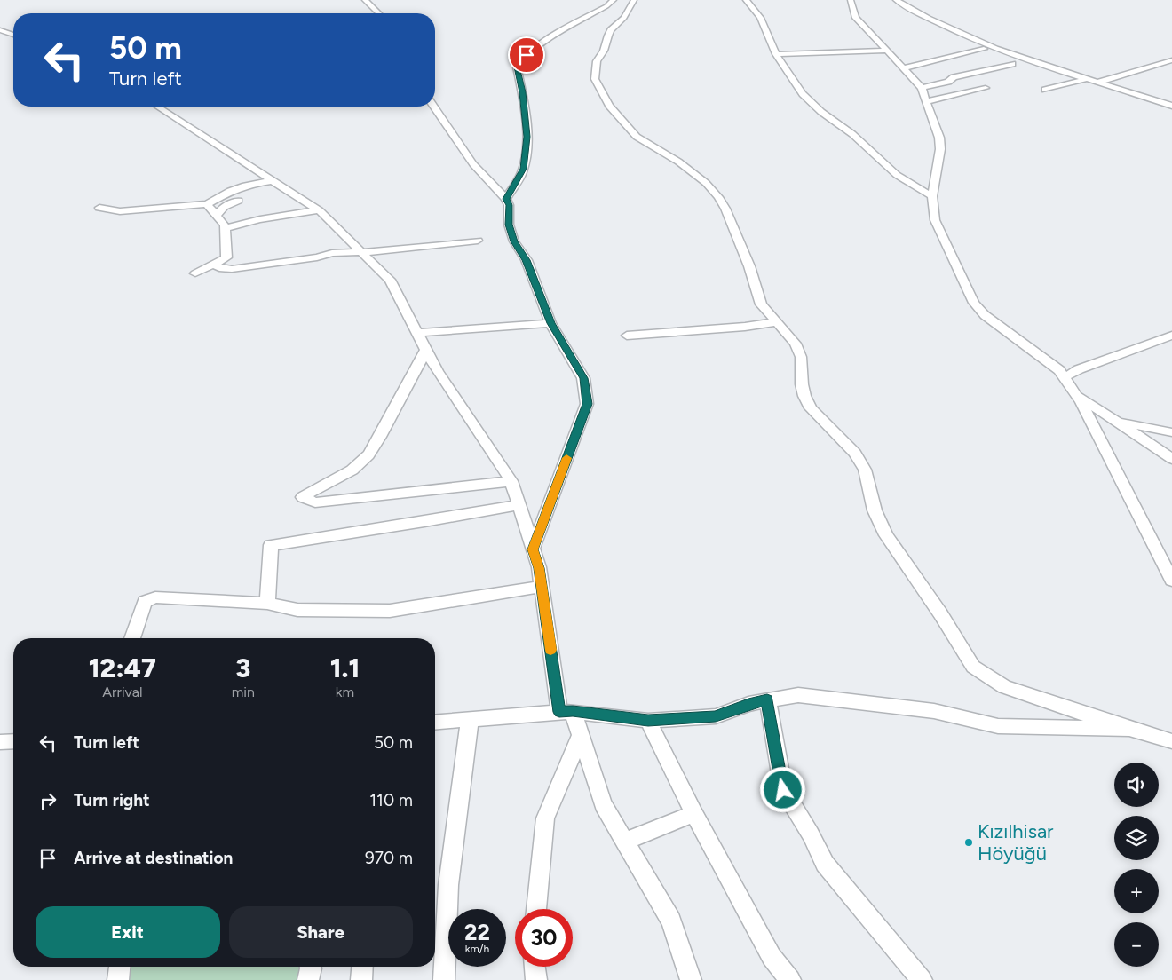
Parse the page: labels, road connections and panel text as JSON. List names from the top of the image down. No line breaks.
{"places":["Kızılhisar Höyüğü"],"page":{"turn":["50 m","Turn left"],"eta":["12:47","Arrival","3","min","1.1","km"],"list":[{"name":"Turn left","value":"50 m"},{"name":"Turn right","value":"110 m"},{"name":"Arrive at destination","value":"970 m"}],"map_buttons":["+","−"],"buttons":["Exit","Share"],"speed":"22 km/h","limit":"30"}}
